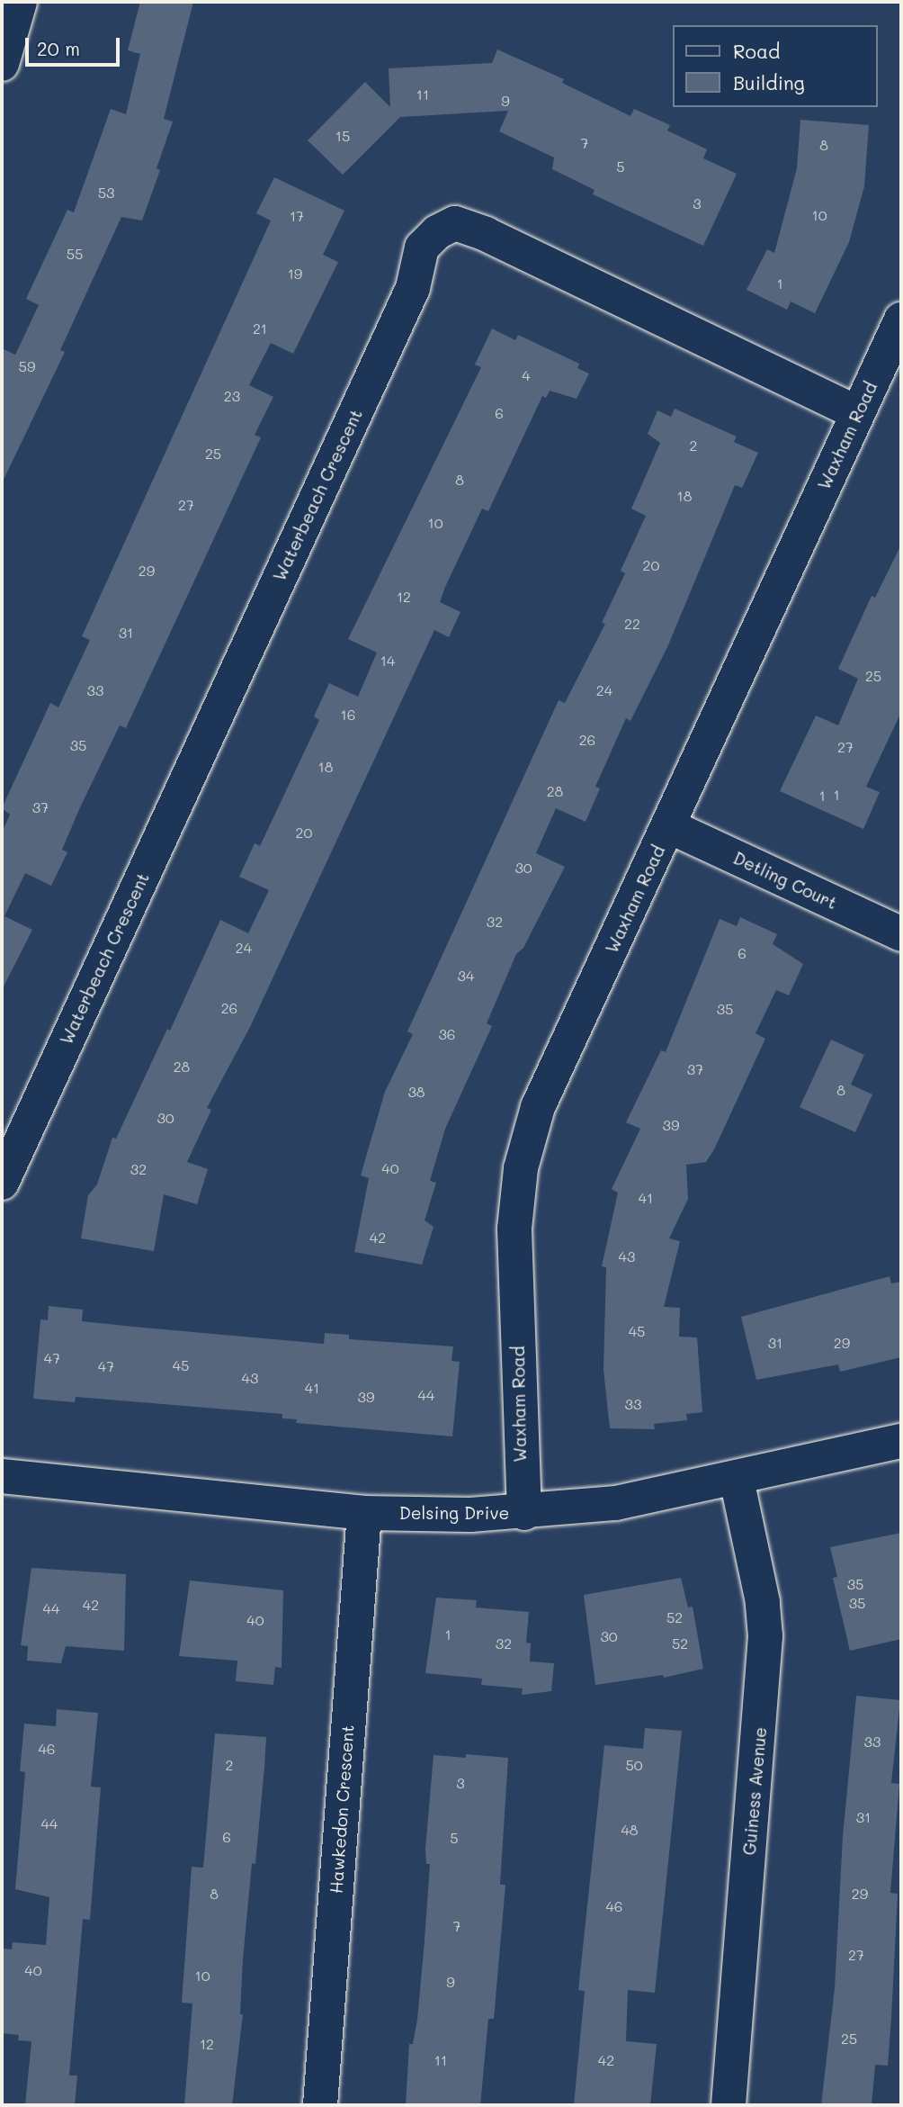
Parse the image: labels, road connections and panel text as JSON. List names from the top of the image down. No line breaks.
{"streets":{"street":["Waxham Road","Waterbeach Crescent","Detling Court","Delsing Drive","Guiness Avenue","Hawkedon Crescent"]},"crossings":[["Waxham Road","Waterbeach Crescent"],["Waxham Road","Detling Court"],["Waxham Road","Delsing Drive"],["Delsing Drive","Guiness Avenue"],["Delsing Drive","Hawkedon Crescent"]],"house_numbers":["11","9","15","7","8","5","53","3","10","17","55","19","1","21","59","4","23","6","2","25","8","18","27","10","20","29","12","22","31","14","25","33","24","16","26","35","27","18","28","1","1","37","20","30","32","24","6","34","26","35","36","28","37","8","38","30","39","40","32","41","42","43","45","31","29","47","45","47","43","41","44","39","33","35","35","42","44","52","40","1","30","32","52","33","46","2","50","3","31","44","48","6","5","8","29","46","7","27","40","10","9","25","12","11","42"],"legend":["Road","Building"],"scale_bar":"20 m"}
